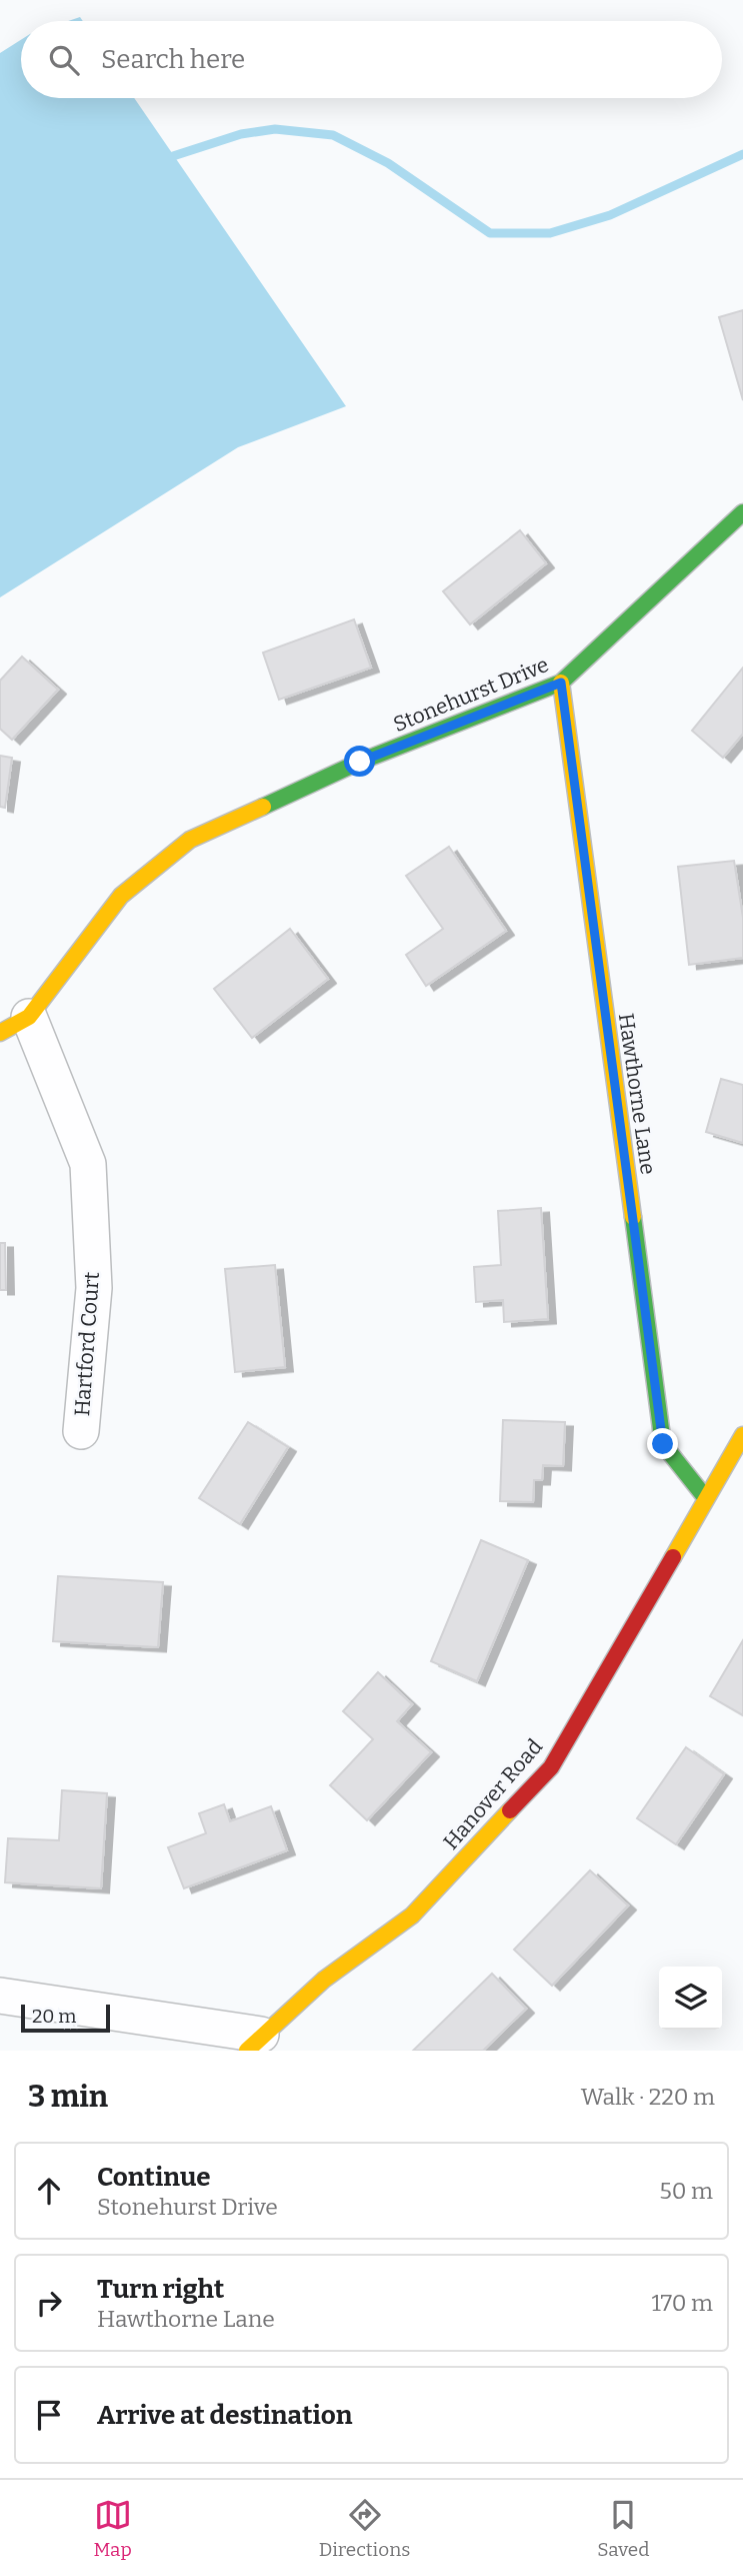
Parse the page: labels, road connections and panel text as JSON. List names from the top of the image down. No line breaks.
{"streets":{"street":["Stonehurst Drive","Hawthorne Lane","Hartford Court","Hanover Road"]},"crossings":[["Stonehurst Drive","Hawthorne Lane"],["Stonehurst Drive","Hartford Court"],["Hawthorne Lane","Hanover Road"]],"scale_bar":"20 m","page":{"search":"Search here","scale":"20 m","heading":["3 min","Walk · 220 m"],"list":[["Continue","Stonehurst Drive","50 m"],["Turn right","Hawthorne Lane","170 m"],"Arrive at destination"],"nav":["Map","Directions","Saved"]}}
